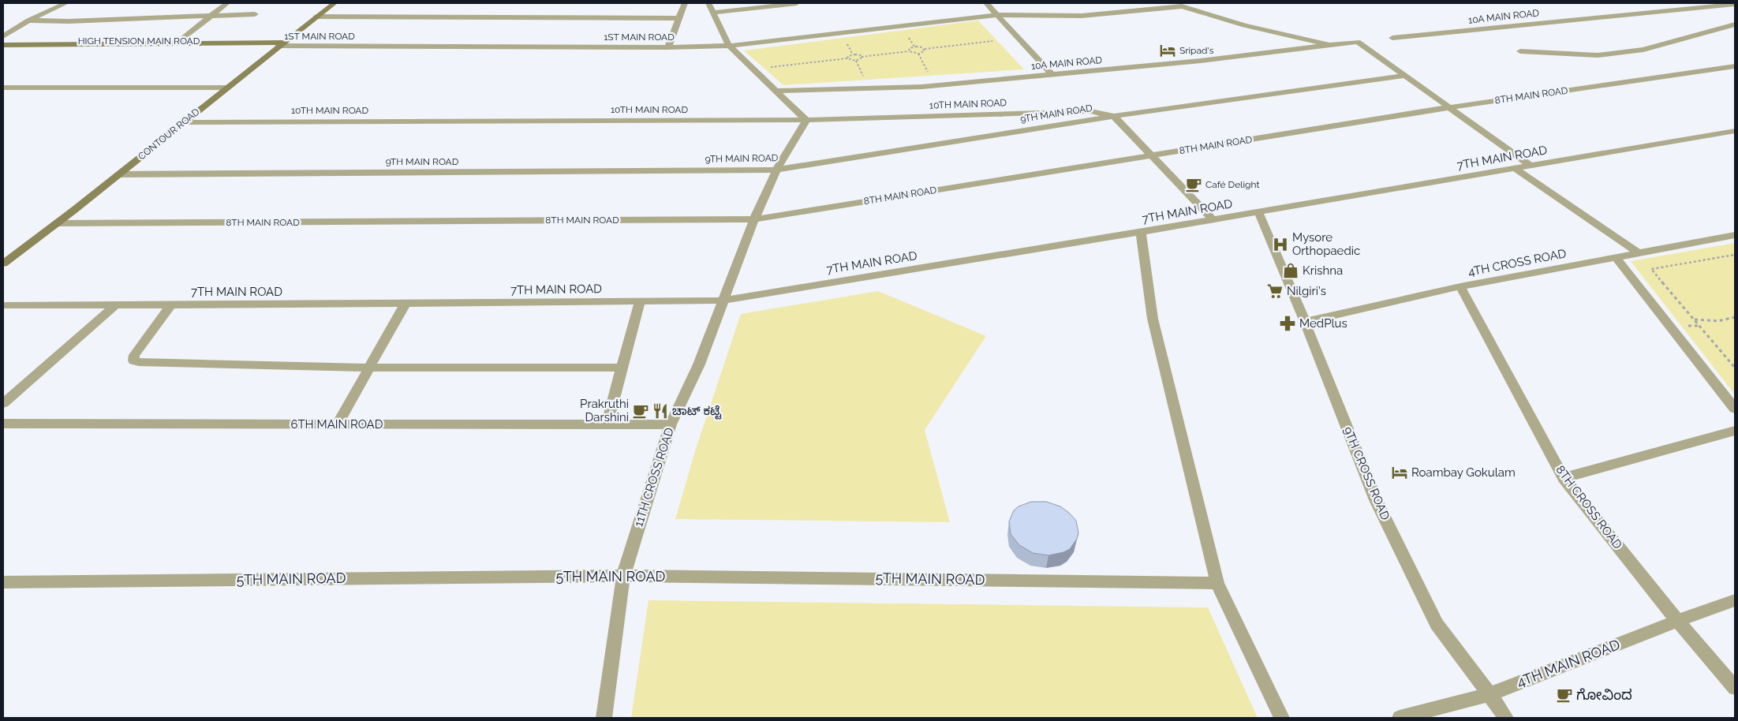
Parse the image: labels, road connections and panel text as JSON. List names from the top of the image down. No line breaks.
{"streets":{"main road":["HIGH TENSION MAIN ROAD","CONTOUR ROAD"],"street":["10A MAIN ROAD","1ST MAIN ROAD","8TH MAIN ROAD","10TH MAIN ROAD","9TH MAIN ROAD","7TH MAIN ROAD","4TH CROSS ROAD","6TH MAIN ROAD","9TH CROSS ROAD","11TH CROSS ROAD","8TH CROSS ROAD","5TH MAIN ROAD","4TH MAIN ROAD"]},"crossings":[["10A MAIN ROAD","1ST MAIN ROAD"],["10A MAIN ROAD","9TH MAIN ROAD"],["1ST MAIN ROAD","HIGH TENSION MAIN ROAD"],["1ST MAIN ROAD","CONTOUR ROAD"],["HIGH TENSION MAIN ROAD","CONTOUR ROAD"],["8TH MAIN ROAD","CONTOUR ROAD"],["8TH MAIN ROAD","11TH CROSS ROAD"],["10TH MAIN ROAD","9TH MAIN ROAD"],["10TH MAIN ROAD","CONTOUR ROAD"],["10TH MAIN ROAD","11TH CROSS ROAD"],["9TH MAIN ROAD","CONTOUR ROAD"],["9TH MAIN ROAD","11TH CROSS ROAD"],["7TH MAIN ROAD","9TH CROSS ROAD"],["7TH MAIN ROAD","11TH CROSS ROAD"],["4TH CROSS ROAD","9TH CROSS ROAD"],["4TH CROSS ROAD","8TH CROSS ROAD"],["6TH MAIN ROAD","11TH CROSS ROAD"],["9TH CROSS ROAD","4TH MAIN ROAD"],["11TH CROSS ROAD","5TH MAIN ROAD"],["8TH CROSS ROAD","4TH MAIN ROAD"]],"places":{"hotel":["Sripad's","Roambay Gokulam"],"cafe":["Café Delight","Prakruthi Darshini","ಗೋವಿಂದ"],"hospital":["Mysore Orthopaedic"],"shop":["Krishna"],"supermarket":["Nilgiri's"],"pharmacy":["MedPlus"],"restaurant":["ಚಾಟ್ ಕಟ್ಟೆ"]}}
